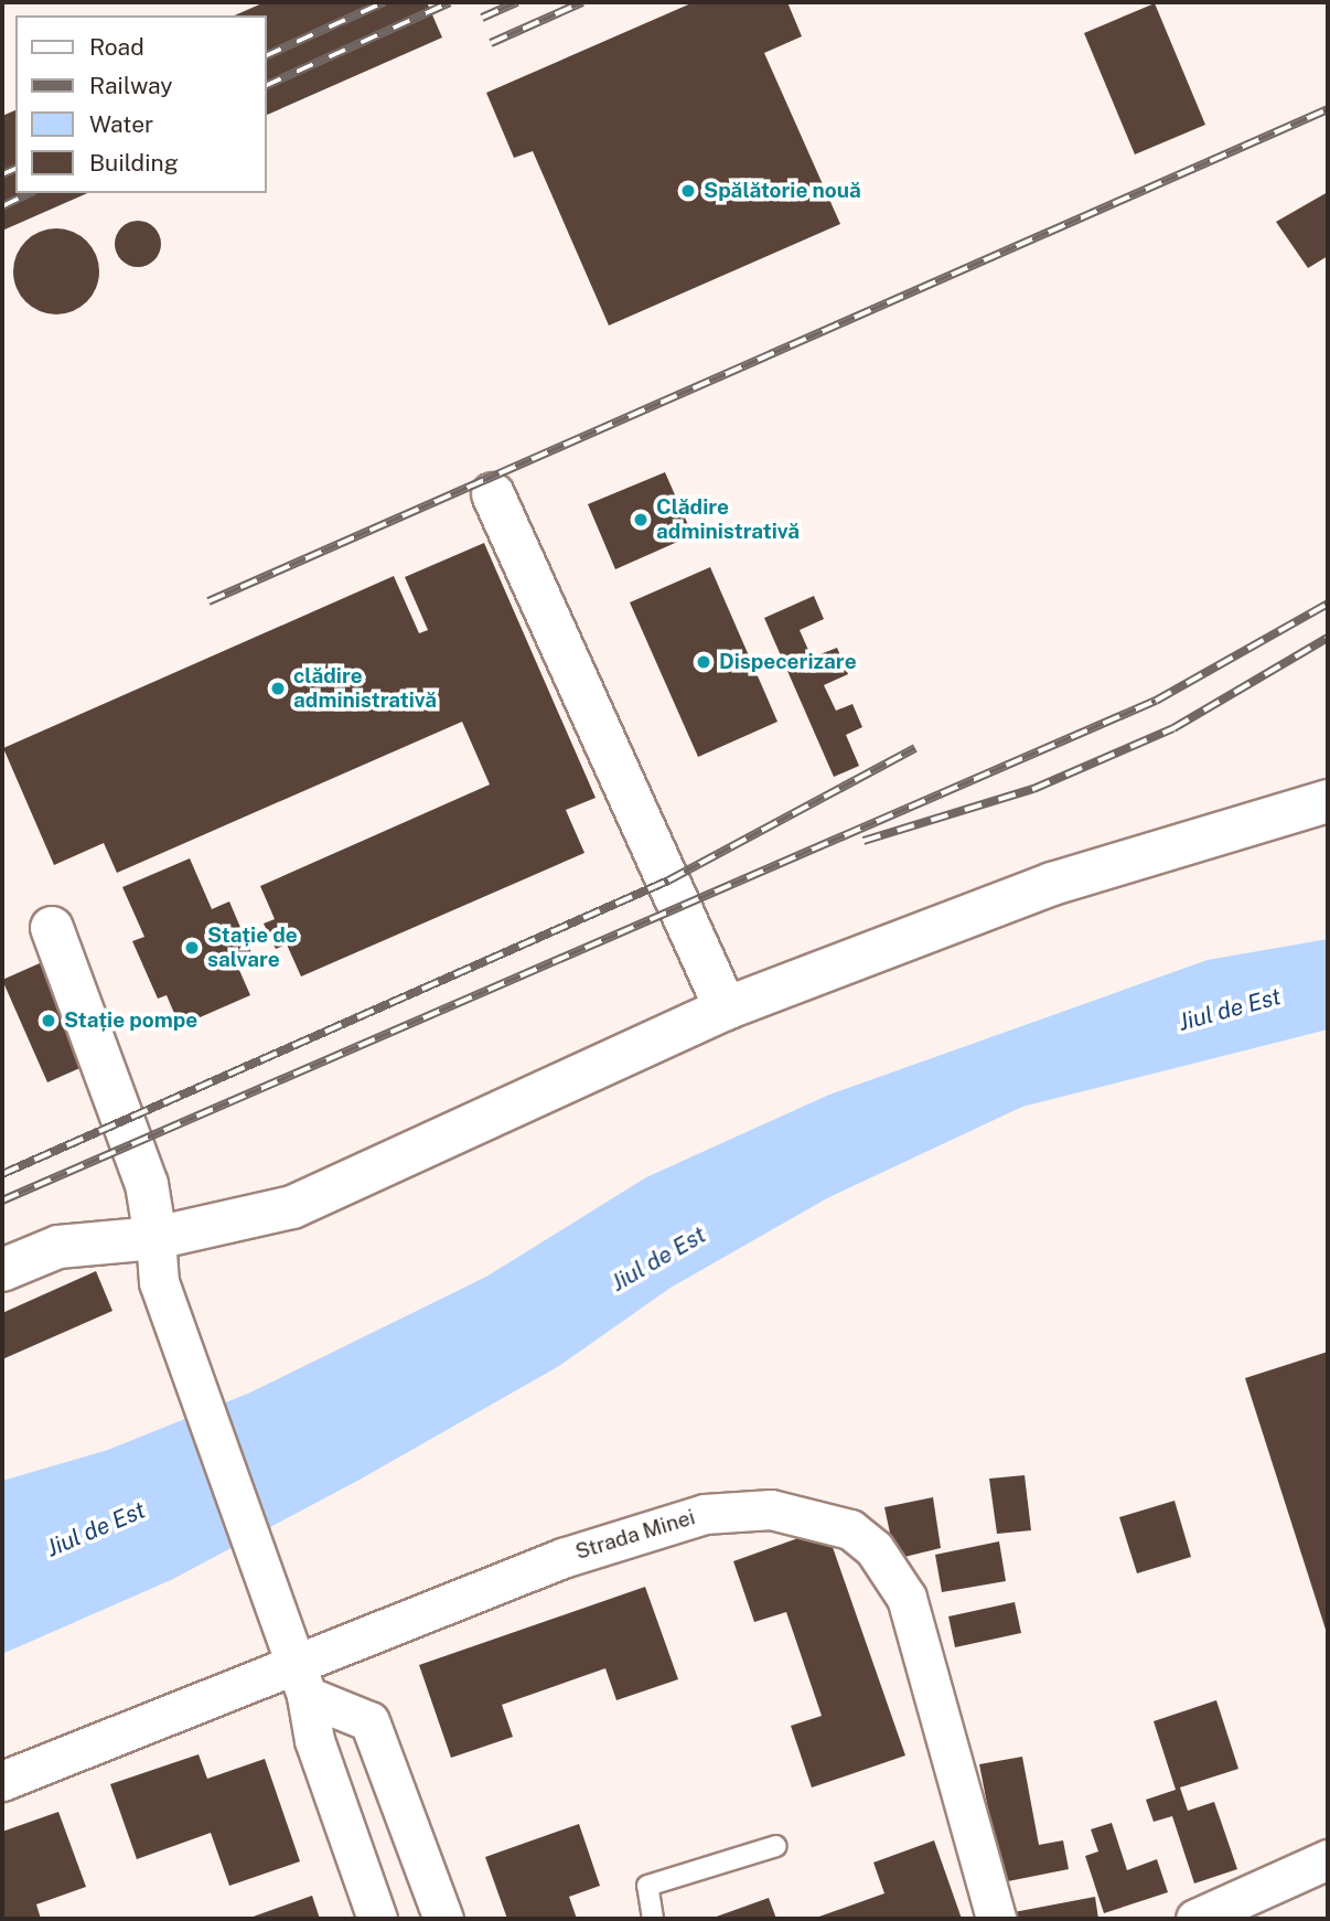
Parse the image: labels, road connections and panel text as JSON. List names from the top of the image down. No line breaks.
{"streets":{"street":["Strada Minei"]},"water":["Jiul de Est"],"places":["Spălătorie nouă","Clădire administrativă","Dispecerizare","clădire administrativă","Stație de salvare","Stație pompe"],"legend":["Road","Railway","Water","Building"]}
